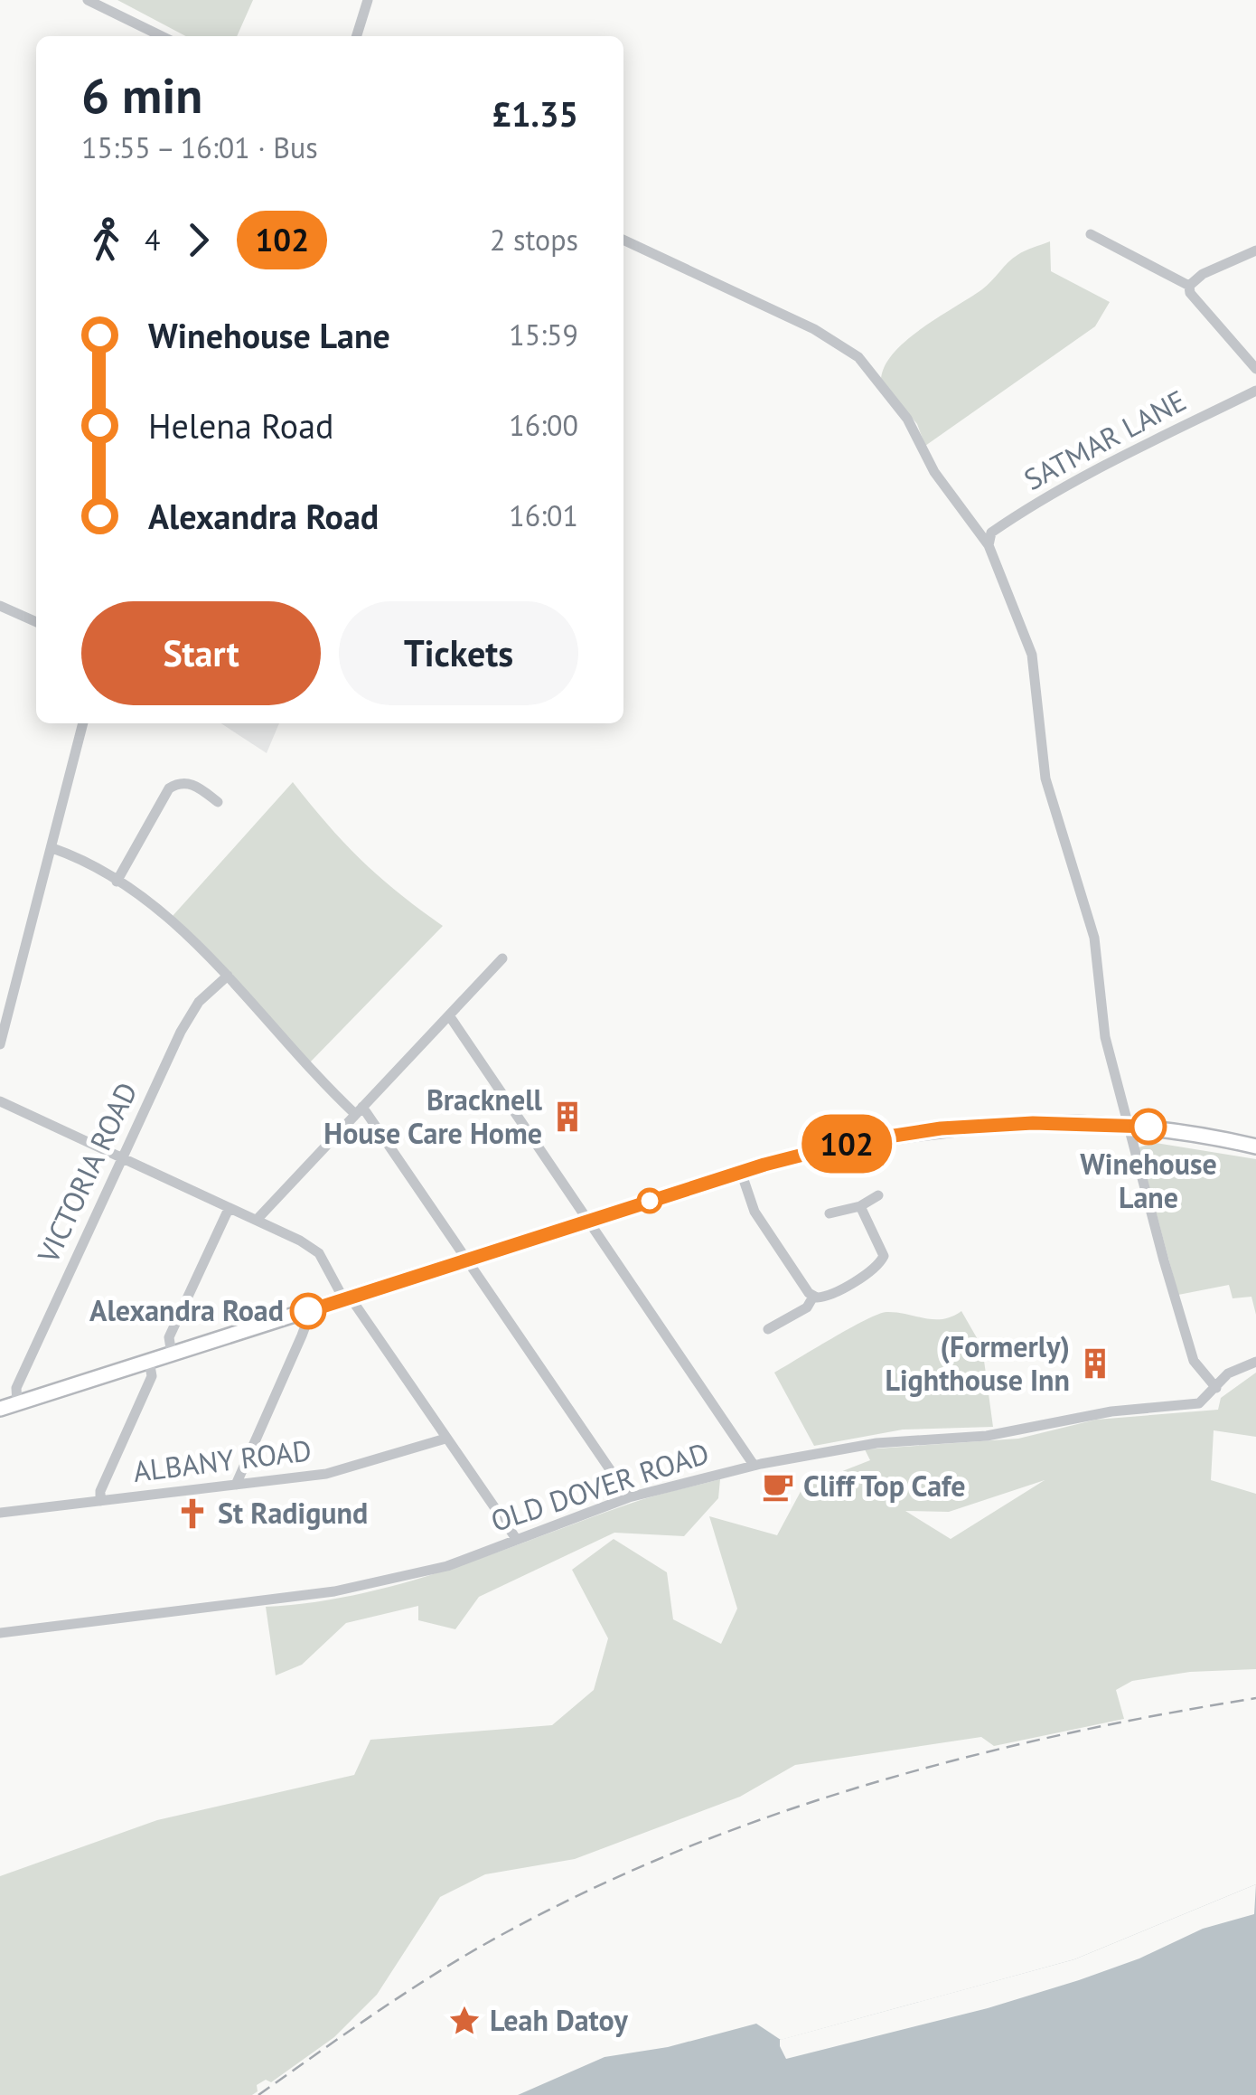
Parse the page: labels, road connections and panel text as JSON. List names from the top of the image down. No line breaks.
{"streets":{"street":["SATMAR LANE","VICTORIA ROAD","ALBANY ROAD","OLD DOVER ROAD"]},"places":{"building":["Bracknell House Care Home","(Formerly) Lighthouse Inn"],"other":["Winehouse Lane","Alexandra Road"],"cafe":["Cliff Top Cafe"],"church":["St Radigund"],"place":["Leah Datoy"]},"lines":["bus line 102"],"page":{"on_map":"102","heading":["6 min","15:55 – 16:01 · Bus","£1.35"],"legs":["4","102","2 stops"],"list":[{"name":"Winehouse Lane","value":"15:59"},{"name":"Helena Road","value":"16:00"},{"name":"Alexandra Road","value":"16:01"}],"buttons":["Start","Tickets"]}}
